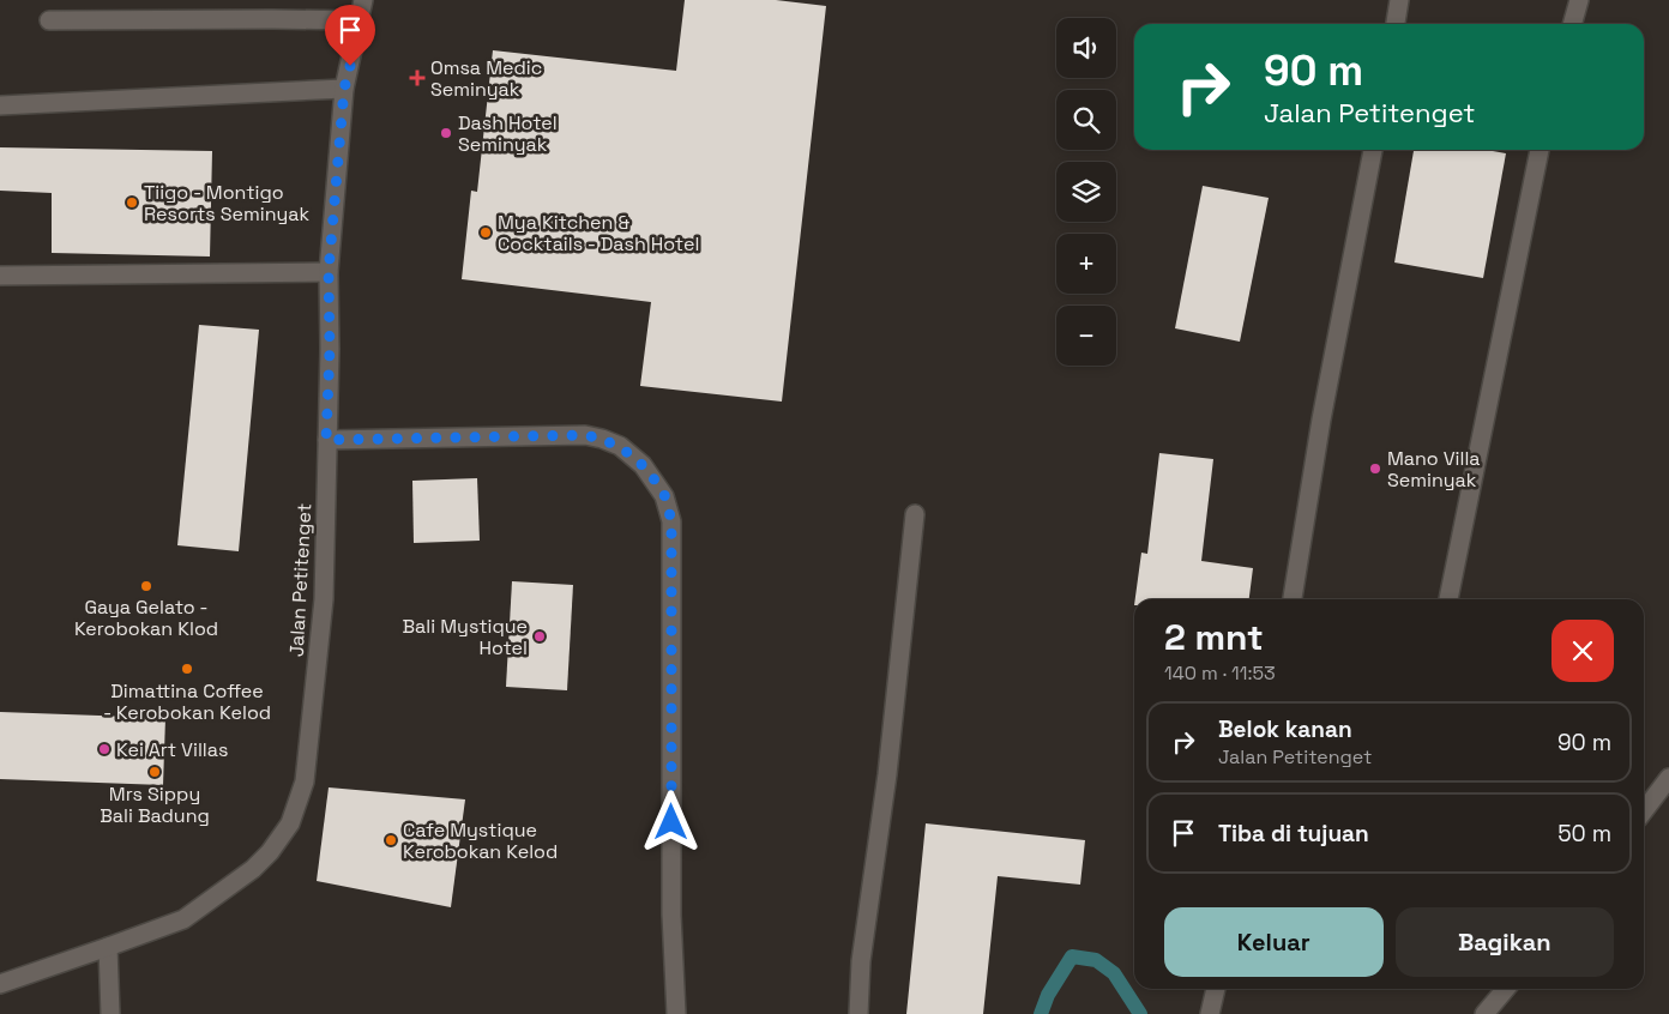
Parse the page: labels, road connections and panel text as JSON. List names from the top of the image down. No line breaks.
{"streets":{"street":["Jalan Petitenget"]},"places":{"health":["Omsa Medic Seminyak"],"other":["Dash Hotel Seminyak","Tiigo - Montigo Resorts Seminyak","Mya Kitchen & Cocktails - Dash Hotel","Mano Villa Seminyak","Gaya Gelato - Kerobokan Klod","Bali Mystique Hotel","Dimattina Coffee - Kerobokan Kelod","Kei Art Villas","Mrs Sippy Bali Badung","Cafe Mystique Kerobokan Kelod"]},"page":{"map_buttons":["+","−"],"turn":["90 m","Jalan Petitenget"],"heading":["2 mnt","140 m · 11:53"],"list":[{"name":"Belok kanan","note":"Jalan Petitenget","value":"90 m"},{"name":"Tiba di tujuan","value":"50 m"}],"buttons":["Keluar","Bagikan"]}}
